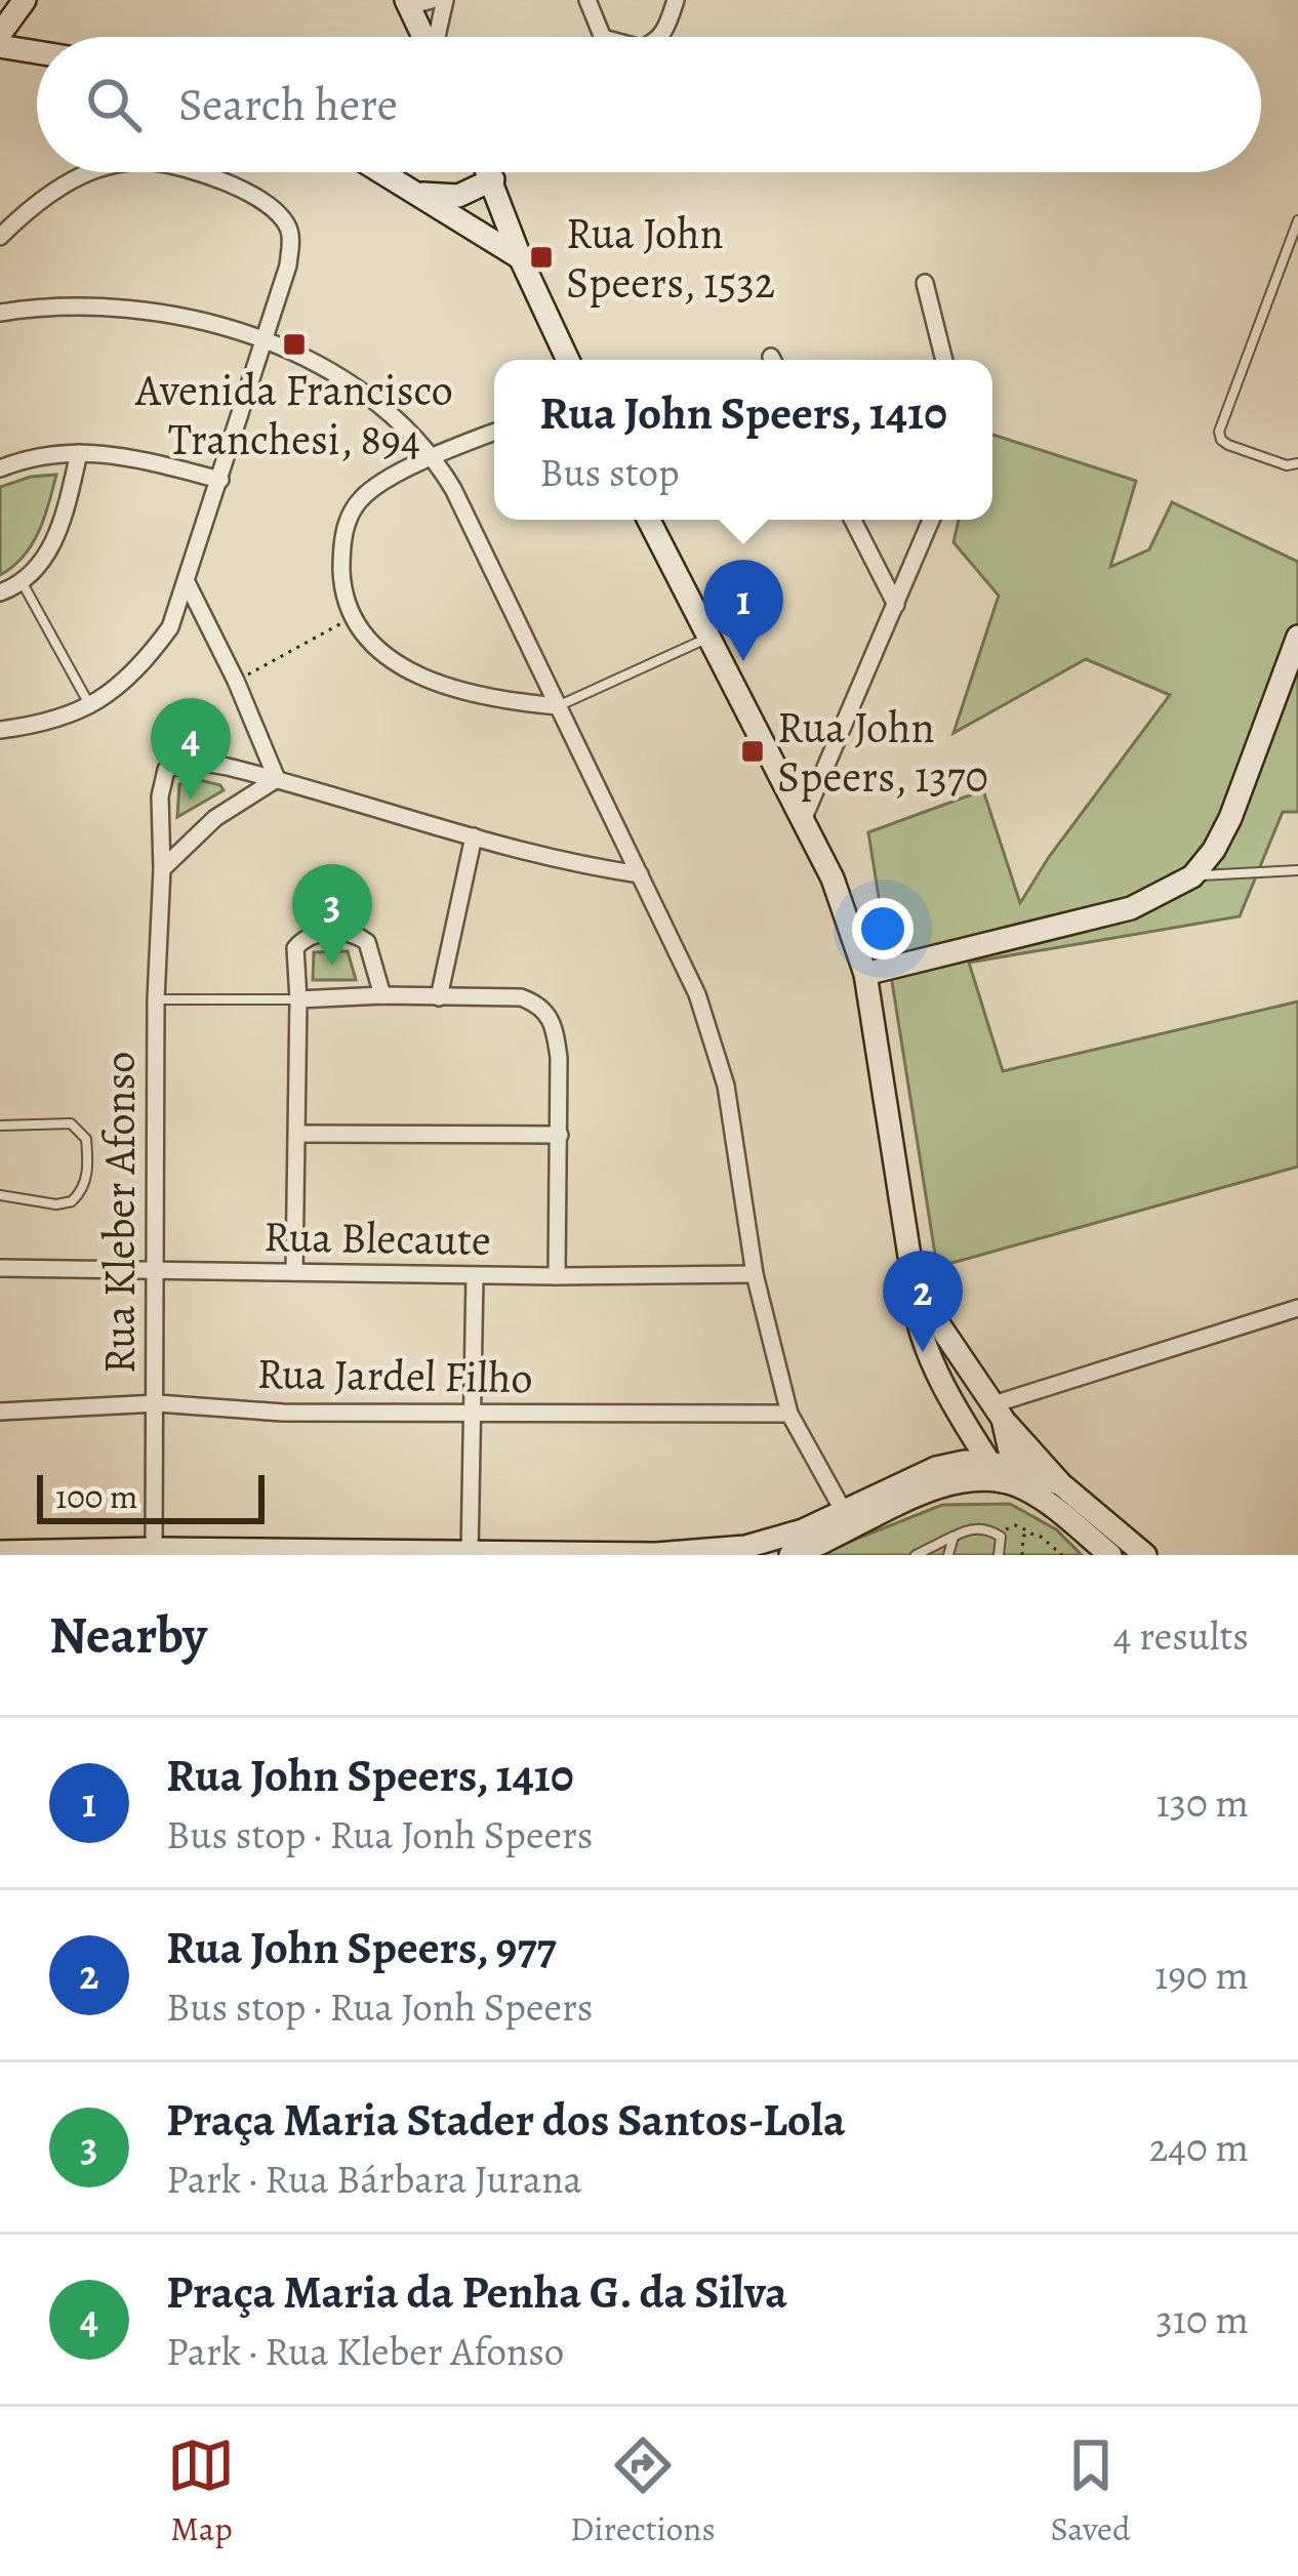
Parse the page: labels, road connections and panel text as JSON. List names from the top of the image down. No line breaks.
{"streets":{"street":["Rua Kleber Afonso","Rua Blecaute","Rua Jardel Filho"]},"crossings":[["Rua Kleber Afonso","Rua Blecaute"],["Rua Kleber Afonso","Rua Jardel Filho"]],"places":{"transit":["Rua John Speers, 1532","Avenida Francisco Tranchesi, 894","Rua John Speers, 1370"]},"scale_bar":"100 m","page":{"search":"Search here","popup":["Rua John Speers, 1410","Bus stop"],"pins":["1","4","3","2"],"scale":"100 m","heading":["Nearby","4 results"],"list":[{"mark":"1","name":"Rua John Speers, 1410","note":"Bus stop · Rua Jonh Speers","value":"130 m"},{"mark":"2","name":"Rua John Speers, 977","note":"Bus stop · Rua Jonh Speers","value":"190 m"},{"mark":"3","name":"Praça Maria Stader dos Santos-Lola","note":"Park · Rua Bárbara Jurana","value":"240 m"},{"mark":"4","name":"Praça Maria da Penha G. da Silva","note":"Park · Rua Kleber Afonso","value":"310 m"}],"nav":["Map","Directions","Saved"]}}
